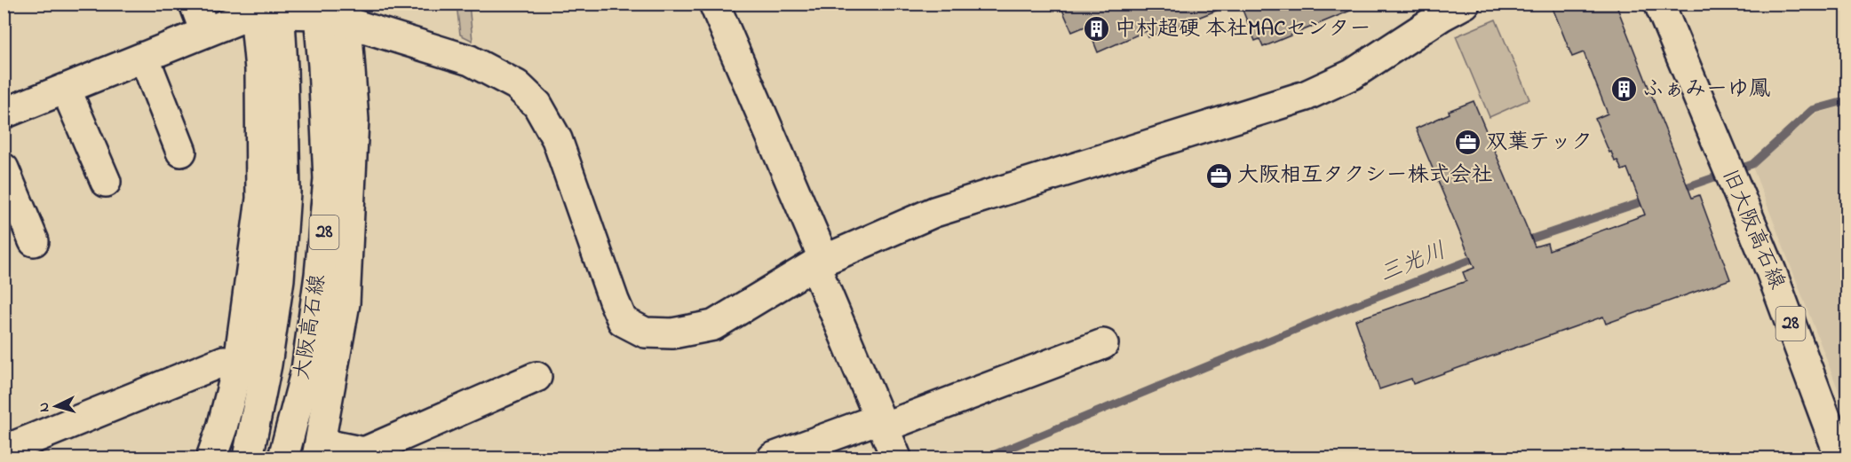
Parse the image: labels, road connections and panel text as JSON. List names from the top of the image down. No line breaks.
{"streets":{"street":["旧大阪高石線","28","大阪高石線"]},"water":["三光川"],"places":{"building":["中村超硬 本社MACセンター","ふぁみーゆ鳳"],"office":["双葉テック","大阪相互タクシー株式会社"]},"north":"left"}
